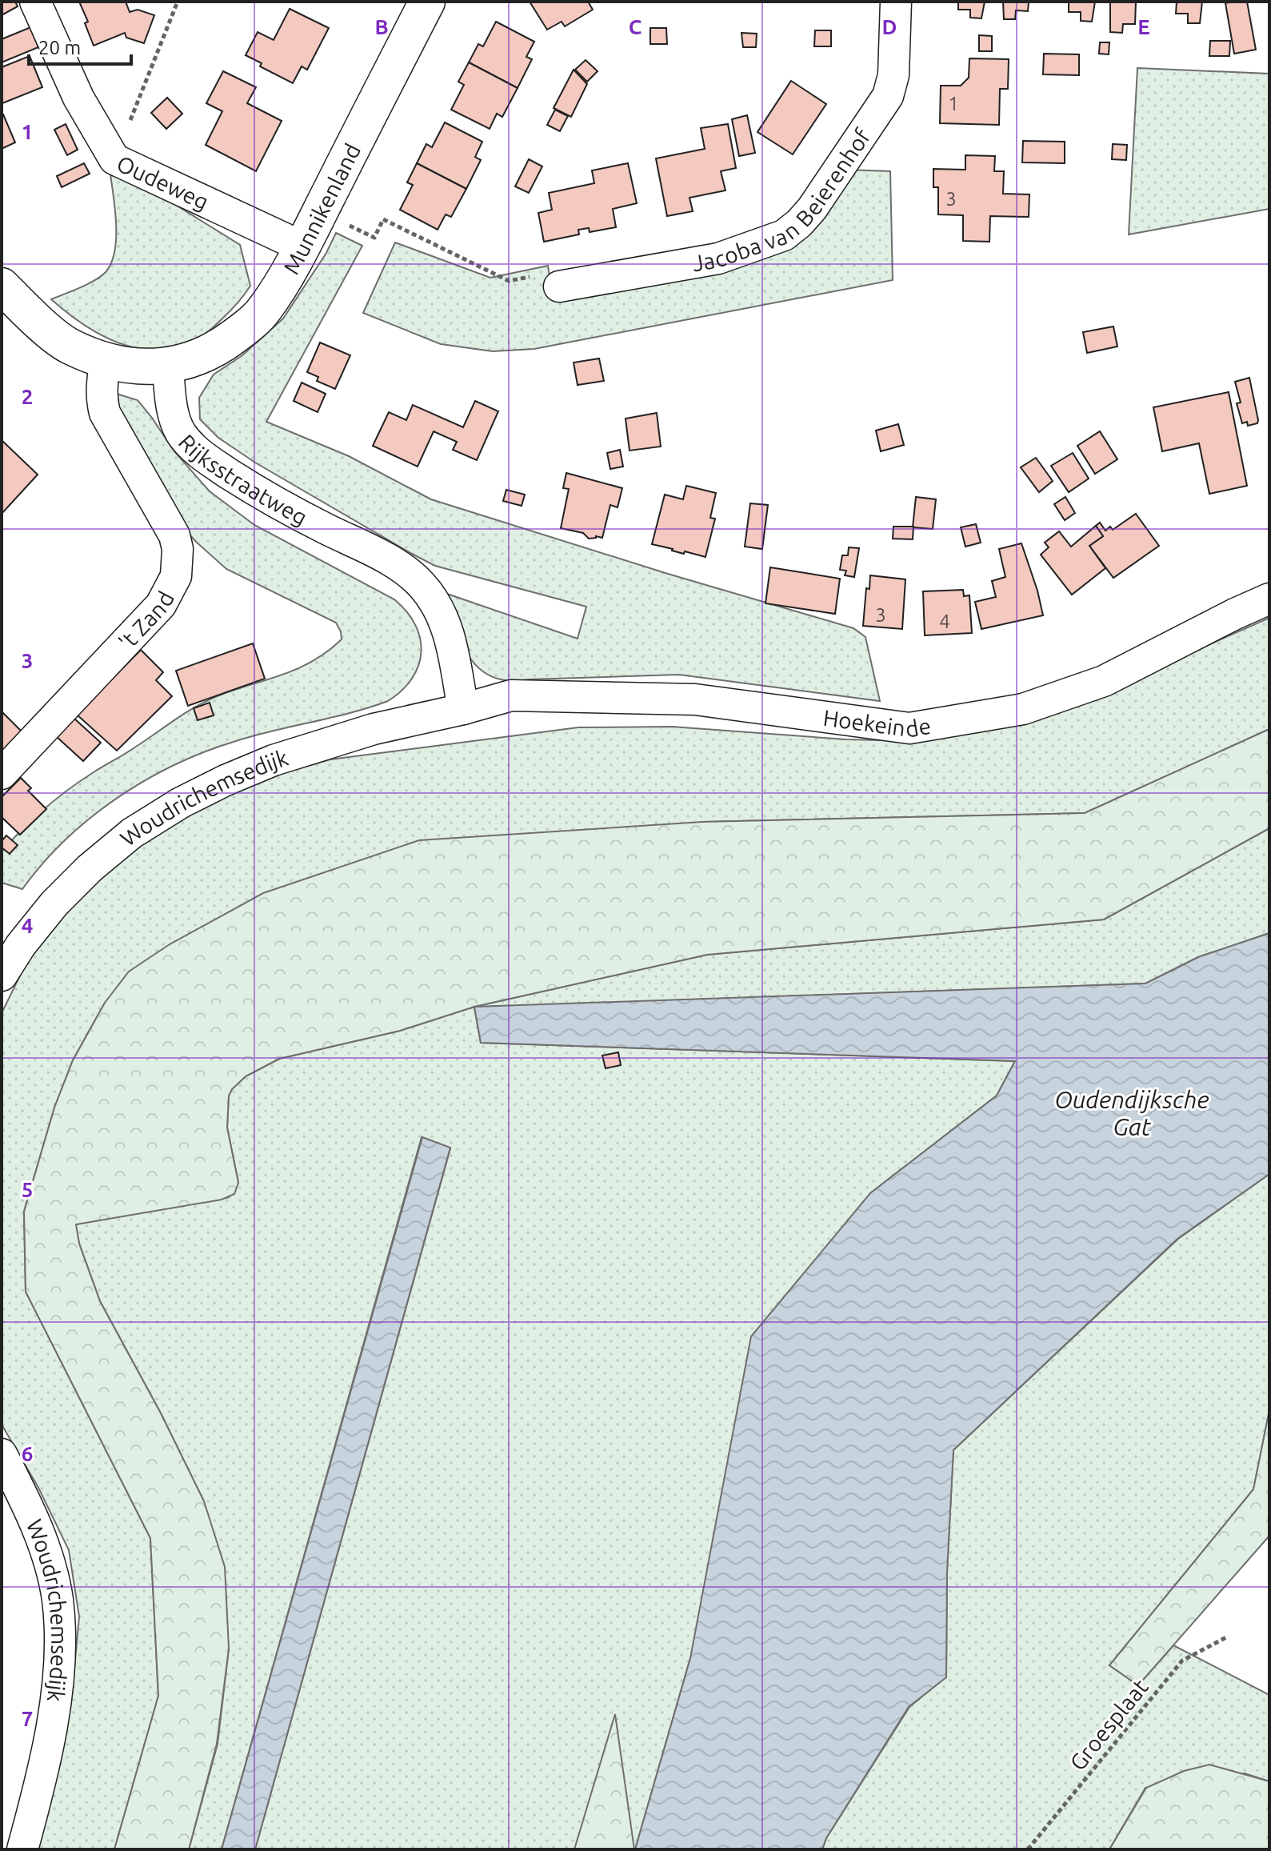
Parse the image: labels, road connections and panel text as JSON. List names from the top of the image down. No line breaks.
{"streets":{"street":["Oudeweg","Jacoba van Beierenhof","Munnikenland","Rijksstraatweg","'t Zand","Hoekeinde","Woudrichemsedijk"],"path":["Groesplaat"]},"crossings":[["Oudeweg","Munnikenland"],["Munnikenland","Rijksstraatweg"],["Rijksstraatweg","Hoekeinde"],["Rijksstraatweg","Woudrichemsedijk"],["Hoekeinde","Woudrichemsedijk"]],"water":["Oudendijksche Gat"],"house_numbers":["1","3","3","4"],"scale_bar":"20 m","grid":{"columns":["B","C","D","E"],"rows":["1","2","3","4","5","6","7"]}}
